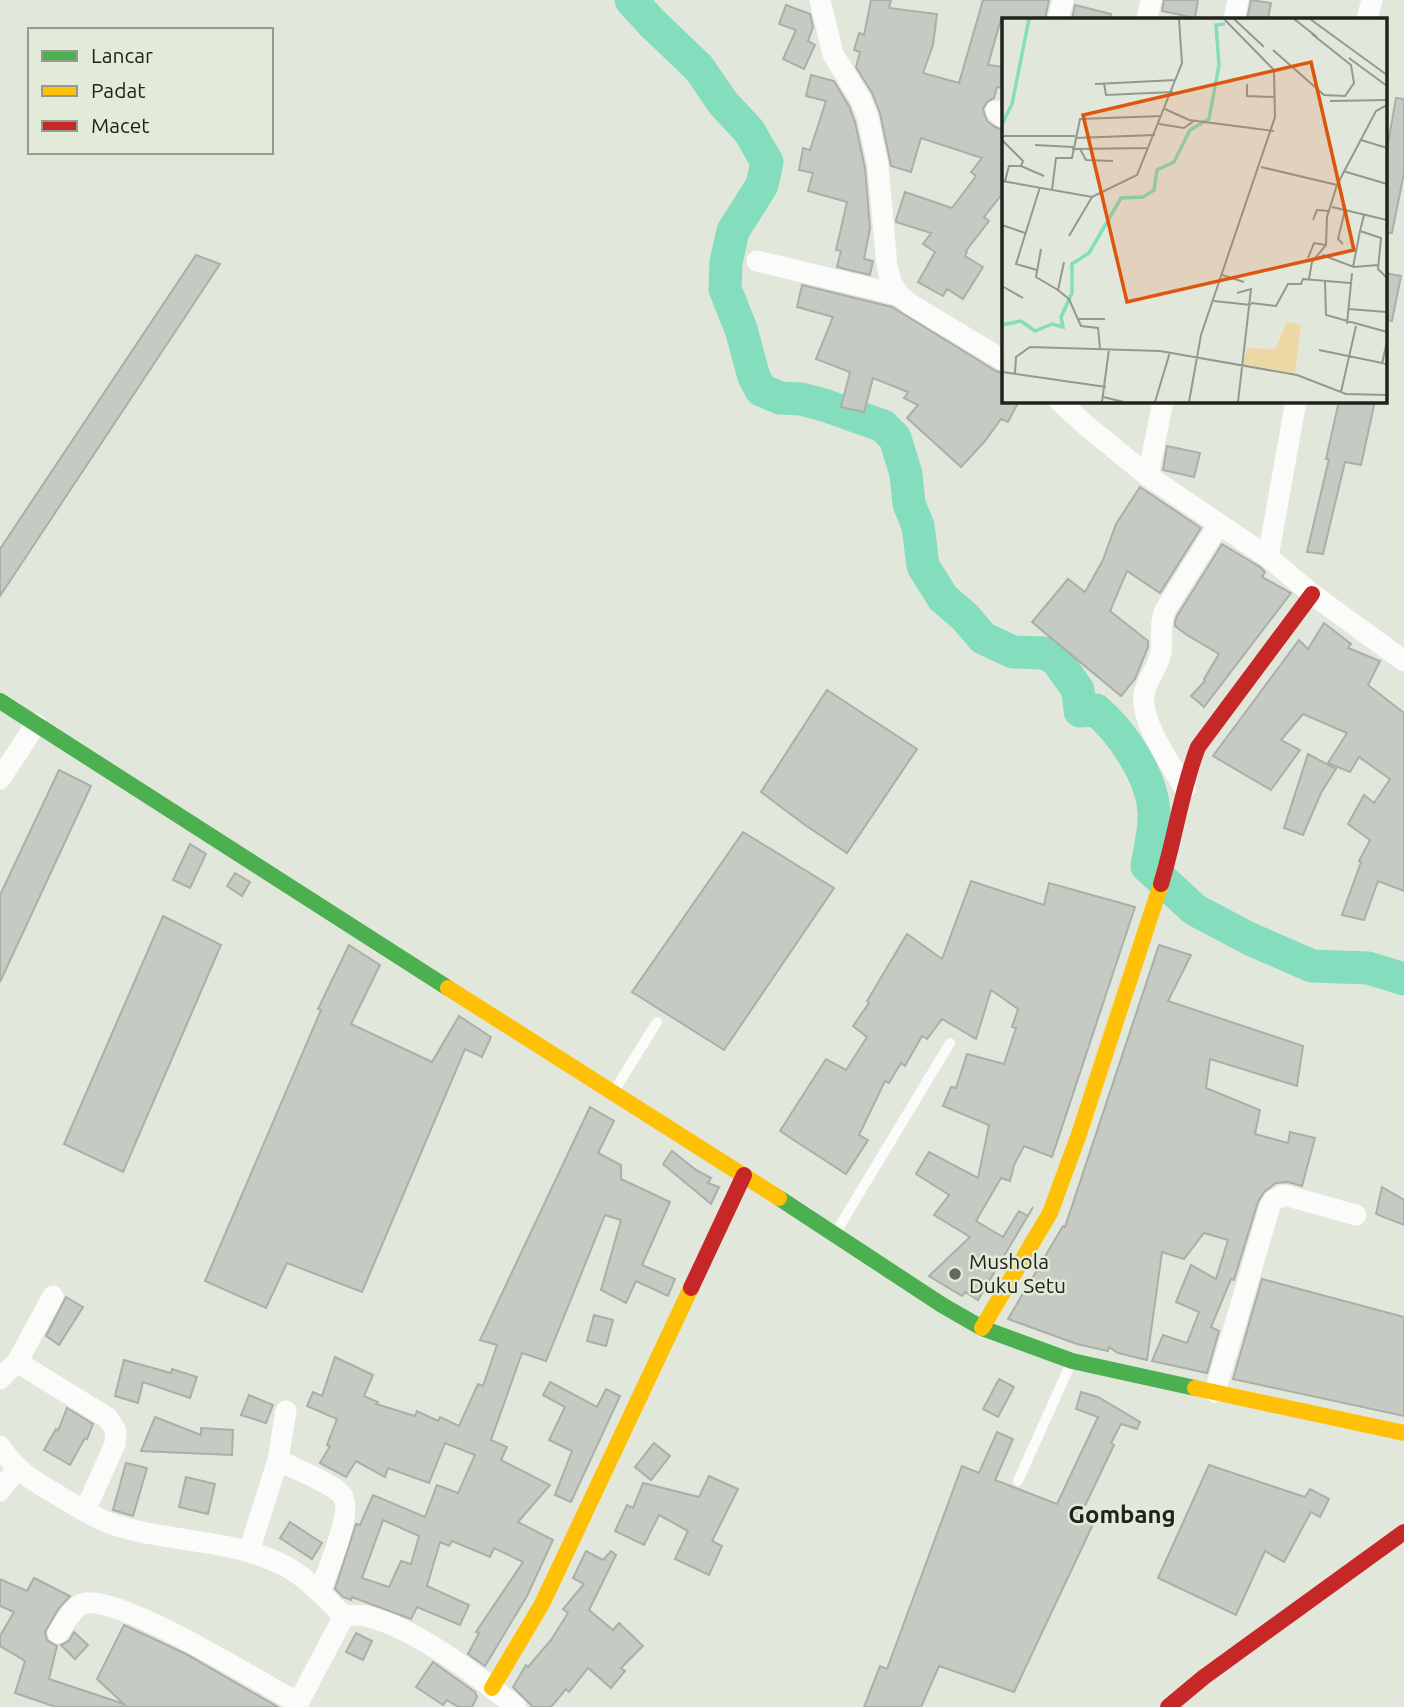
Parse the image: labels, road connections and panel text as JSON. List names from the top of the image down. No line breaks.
{"districts":["Gombang"],"places":["Mushola Duku Setu"],"legend":["Lancar","Padat","Macet"]}
